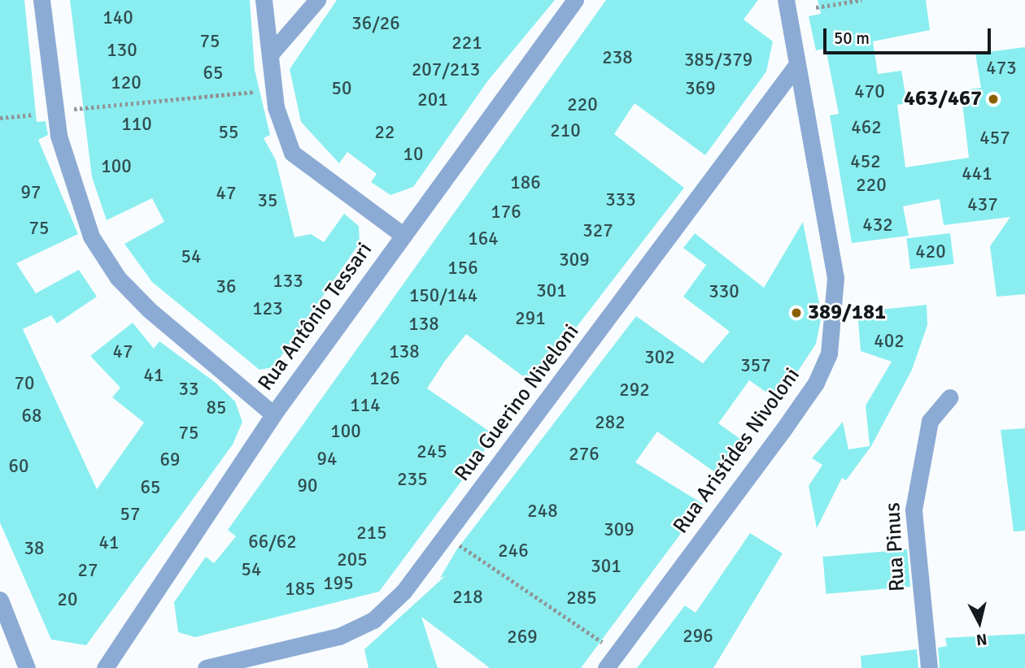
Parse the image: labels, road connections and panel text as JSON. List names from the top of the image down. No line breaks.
{"streets":{"street":["Rua Antônio Tessari","Rua Guerino Niveloni","Rua Aristídes Nivoloni","Rua Pinus"]},"crossings":[["Rua Guerino Niveloni","Rua Aristídes Nivoloni"]],"places":["463/467","389/181"],"house_numbers":["140","36/26","75","221","130","238","385/379","473","207/213","65","120","50","369","470","201","220","110","462","210","55","22","457","10","452","100","441","186","220","97","47","333","35","437","176","432","75","327","164","420","54","309","156","133","36","301","330","150/144","123","291","138","402","47","138","302","357","41","126","70","33","292","114","85","68","282","100","75","245","276","94","69","60","235","90","65","248","57","309","215","66/62","41","38","246","205","301","54","27","195","185","218","285","20","296","269"],"scale_bar":"50 m","north":"bottom"}
